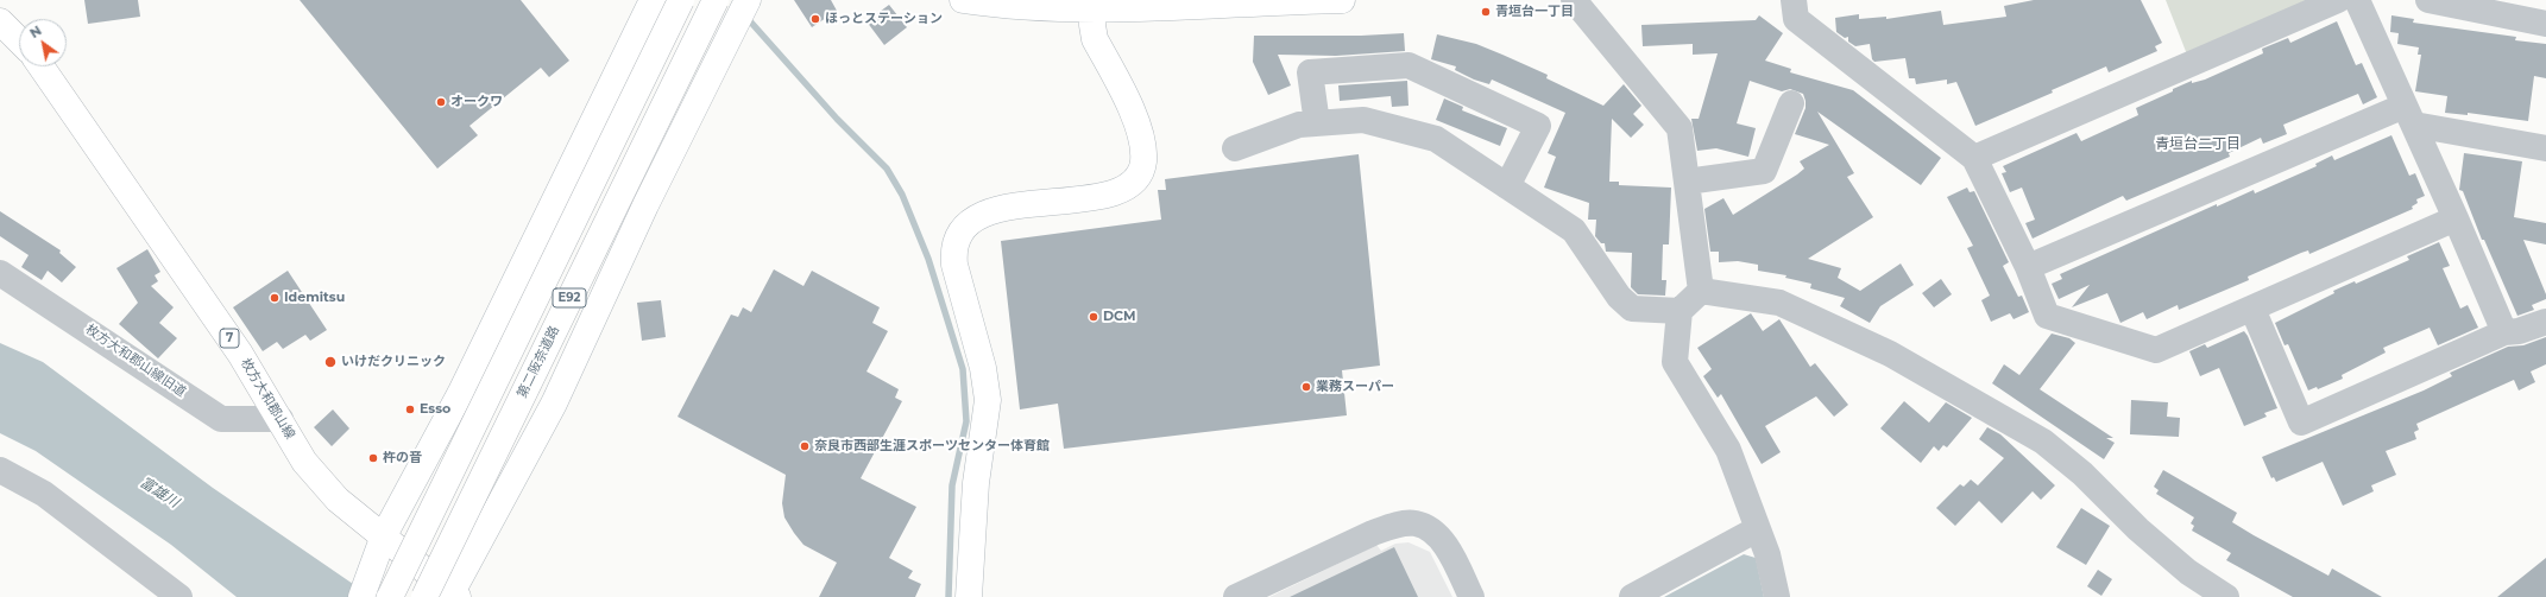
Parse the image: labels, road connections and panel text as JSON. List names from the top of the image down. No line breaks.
{"streets":{"main road":["E92","7","第二阪奈道路","枚方大和郡山線"],"street":["枚方大和郡山線旧道"]},"crossings":[["枚方大和郡山線旧道","枚方大和郡山線"]],"districts":["青垣台二丁目"],"water":["富雄川"],"places":["青垣台一丁目","ほっとステーション","オークワ","Idemitsu","DCM","いけだクリニック","業務スーパー","Esso","奈良市西部生涯スポーツセンター体育館","杵の音"],"north":"top left"}
